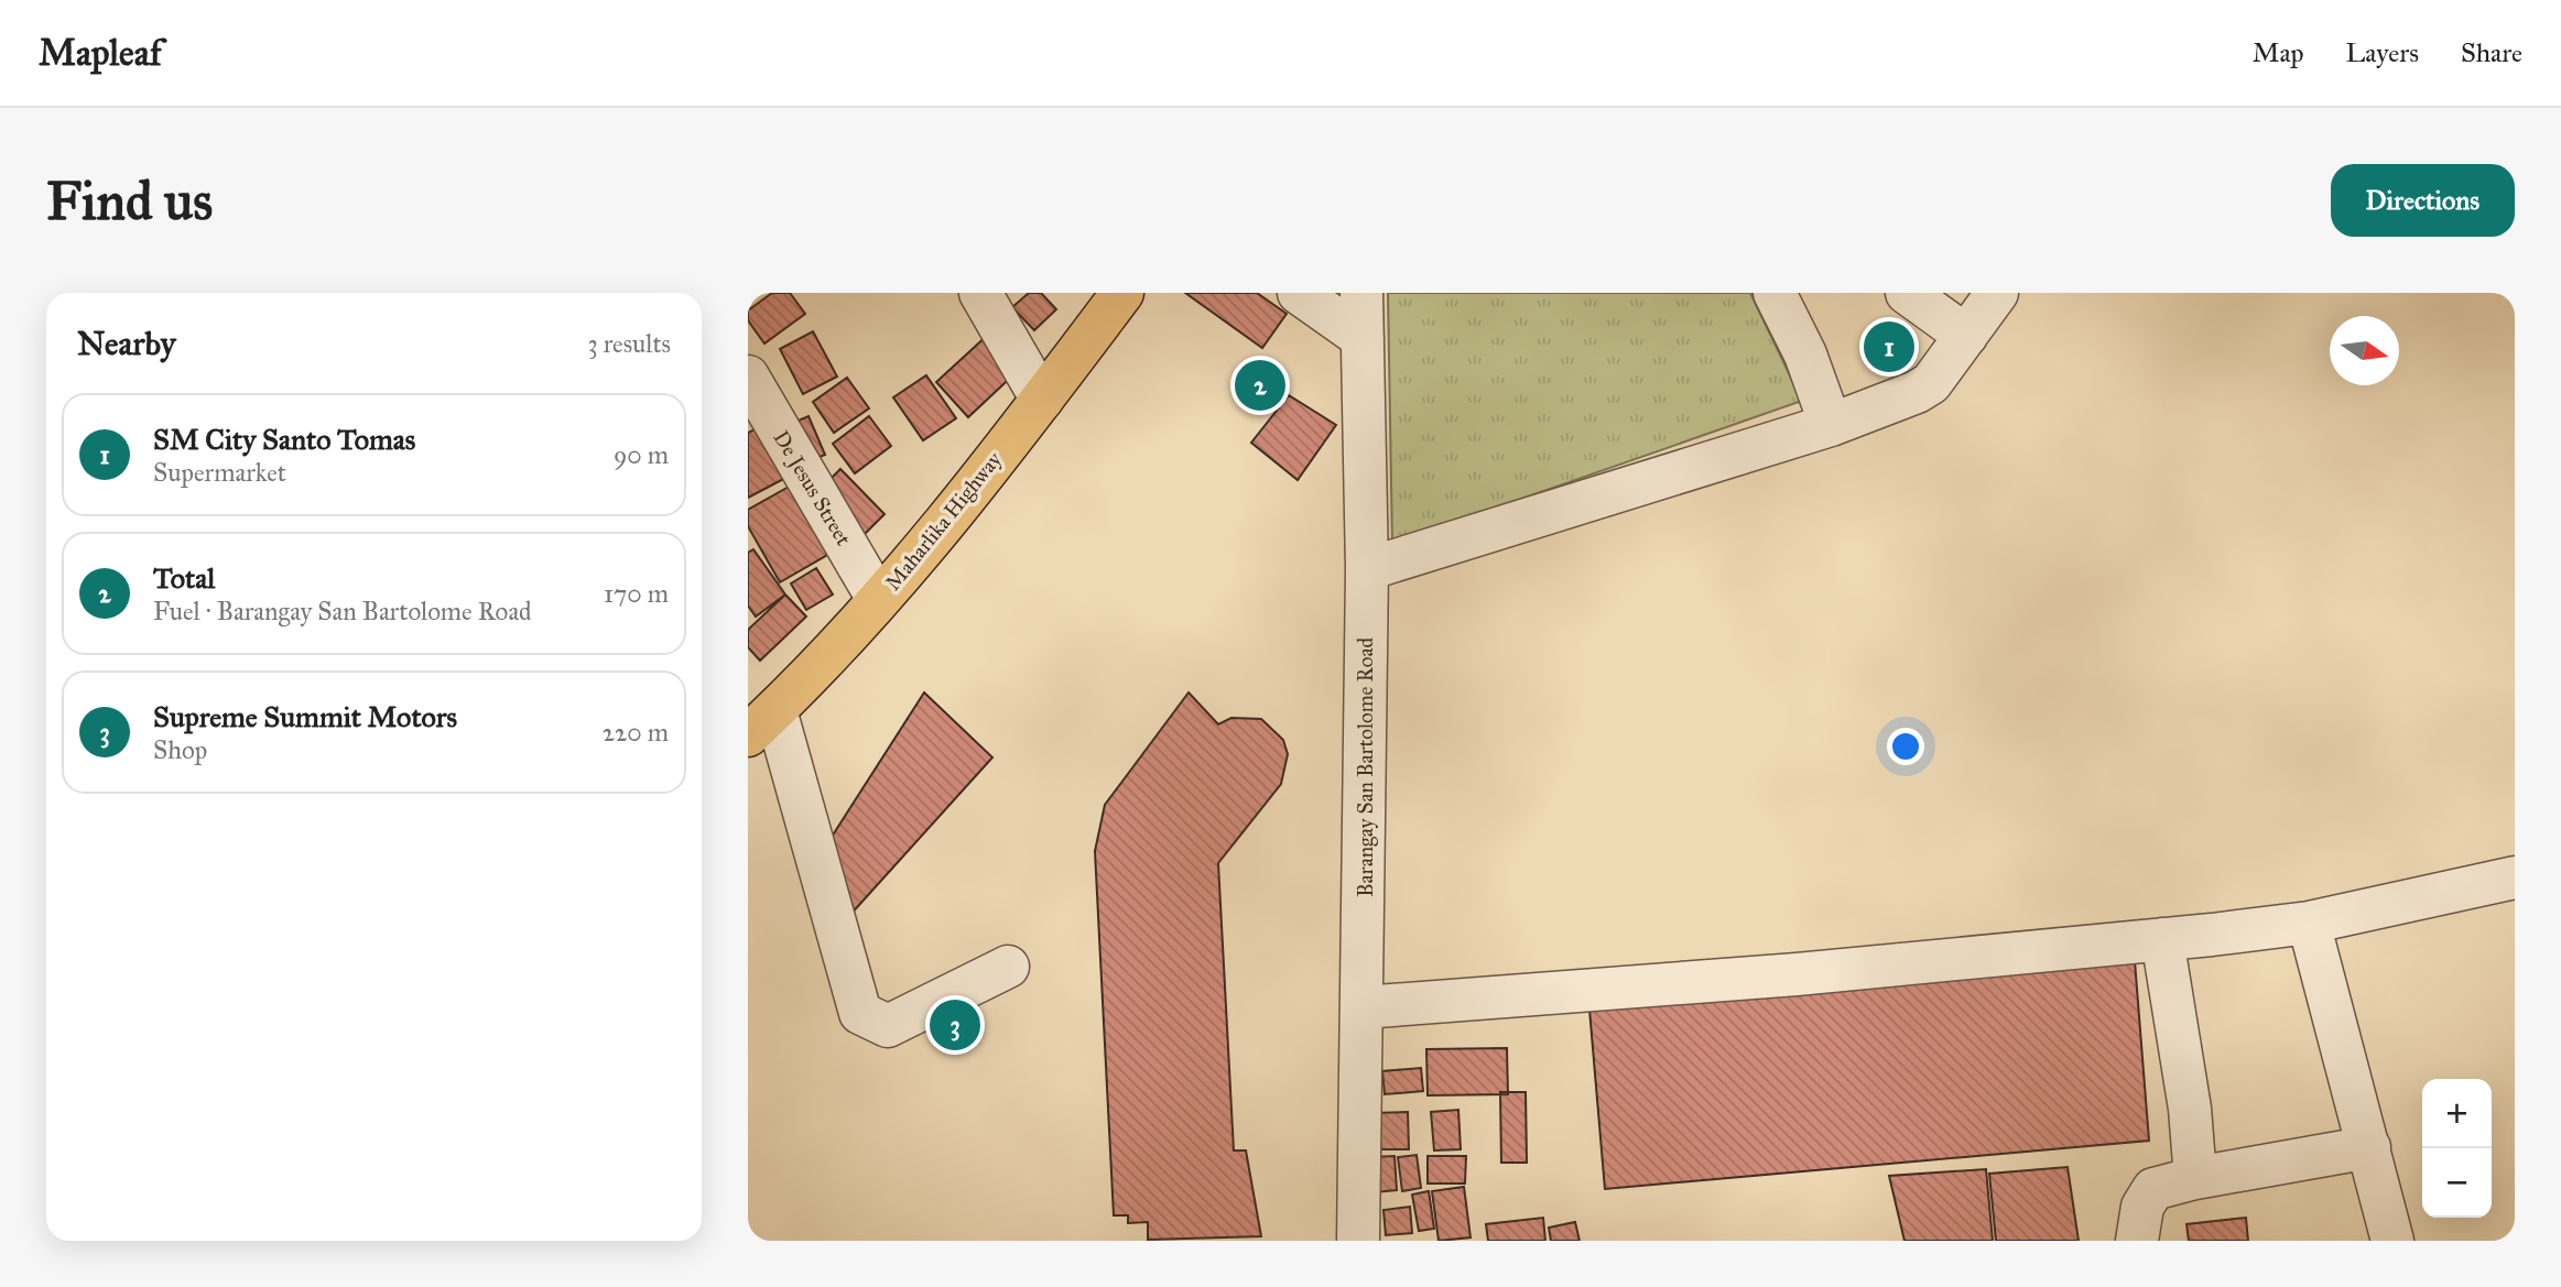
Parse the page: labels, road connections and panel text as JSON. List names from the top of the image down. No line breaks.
{"streets":{"highway":["Maharlika Highway"],"street":["De Jesus Street","Barangay San Bartolome Road"]},"crossings":[["De Jesus Street","Maharlika Highway"]],"north":"right","page":{"header":"Mapleaf","nav":["Map","Layers","Share"],"buttons":"Directions","title":"Find us","heading":["Nearby","3 results"],"pins":["1","2","3"],"list":[{"mark":"1","name":"SM City Santo Tomas","note":"Supermarket","value":"90 m"},{"mark":"2","name":"Total","note":"Fuel · Barangay San Bartolome Road","value":"170 m"},{"mark":"3","name":"Supreme Summit Motors","note":"Shop","value":"220 m"}],"map_buttons":["+","−"]}}
